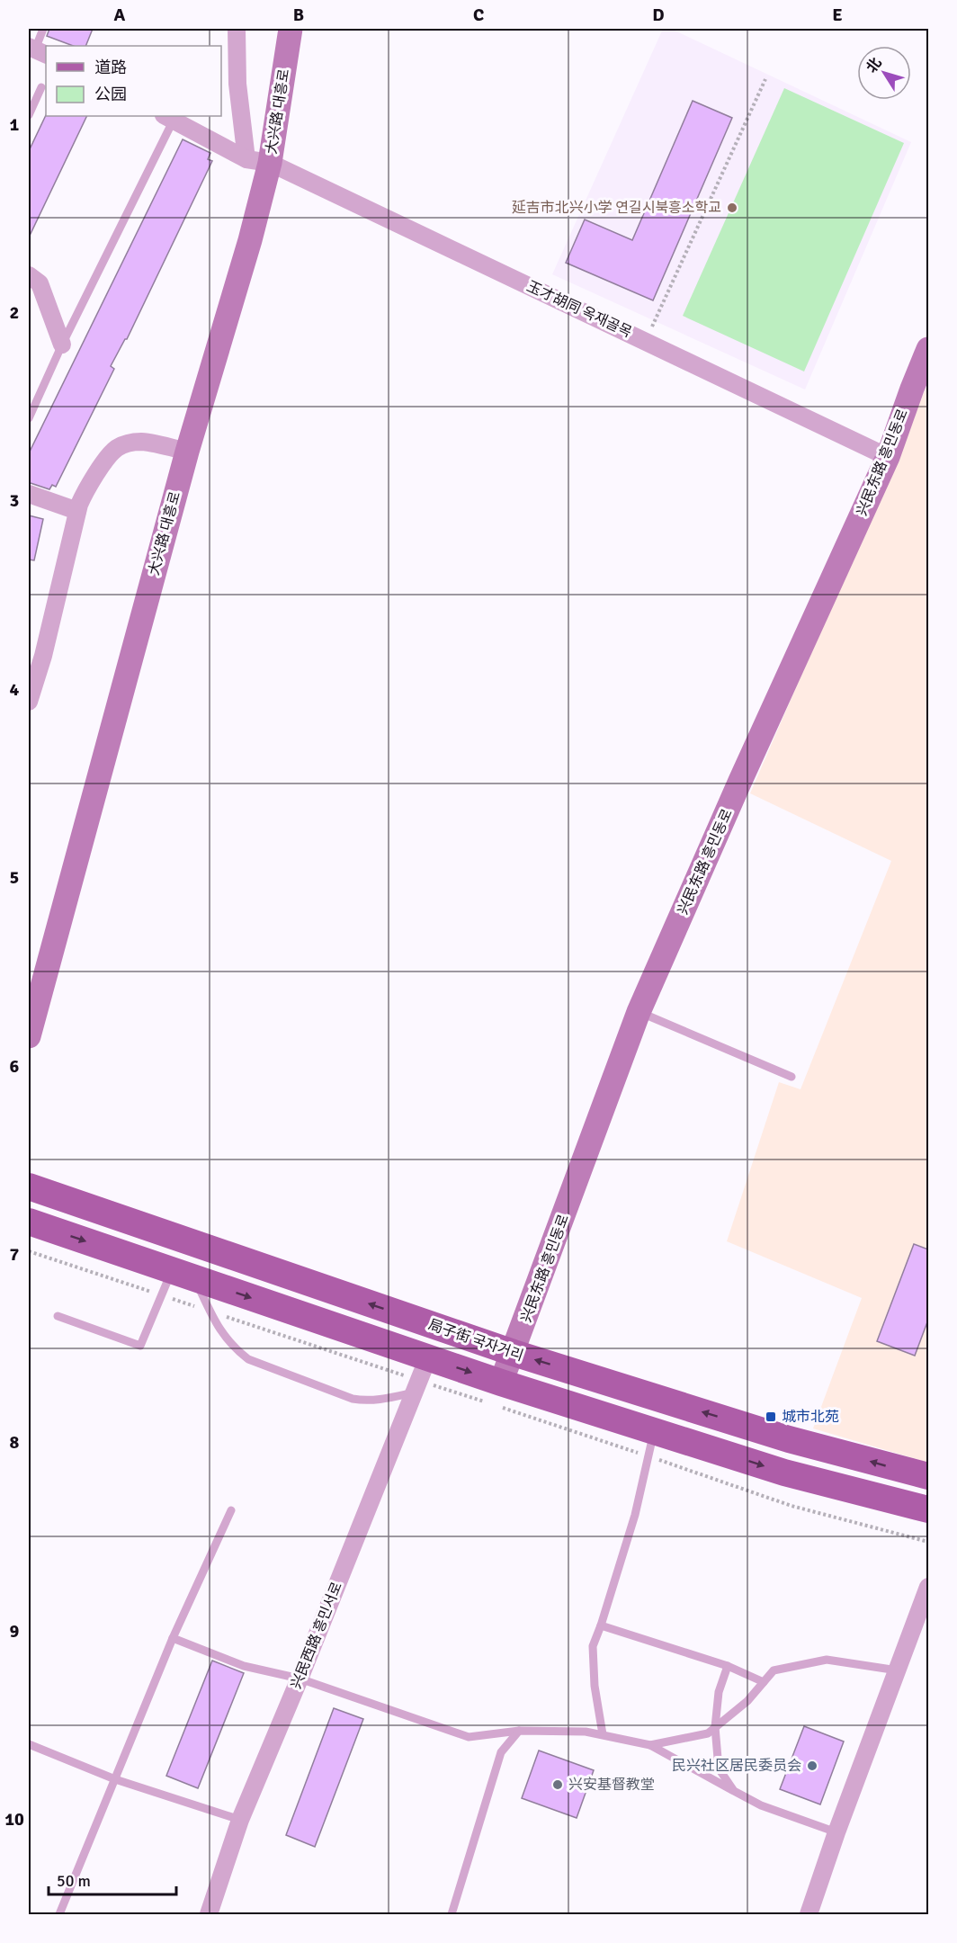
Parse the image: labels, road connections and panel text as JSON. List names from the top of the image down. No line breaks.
{"streets":{"main road":["局子街 국자거리"],"street":["大兴路 대흥로","玉才胡同 옥재골목","兴民东路 흥민동로","兴民西路 흥민서로"]},"crossings":[["大兴路 대흥로","玉才胡同 옥재골목"],["玉才胡同 옥재골목","兴民东路 흥민동로"],["兴民东路 흥민동로","局子街 국자거리"]],"places":{"other":["延吉市北兴小学 연길시북흥소학교","民兴社区居民委员会","兴安基督教堂"],"transit":["城市北苑"]},"legend":["道路","公园"],"scale_bar":"50 m","north":"top left","grid":{"columns":["A","B","C","D","E"],"rows":["1","2","3","4","5","6","7","8","9","10"]}}
